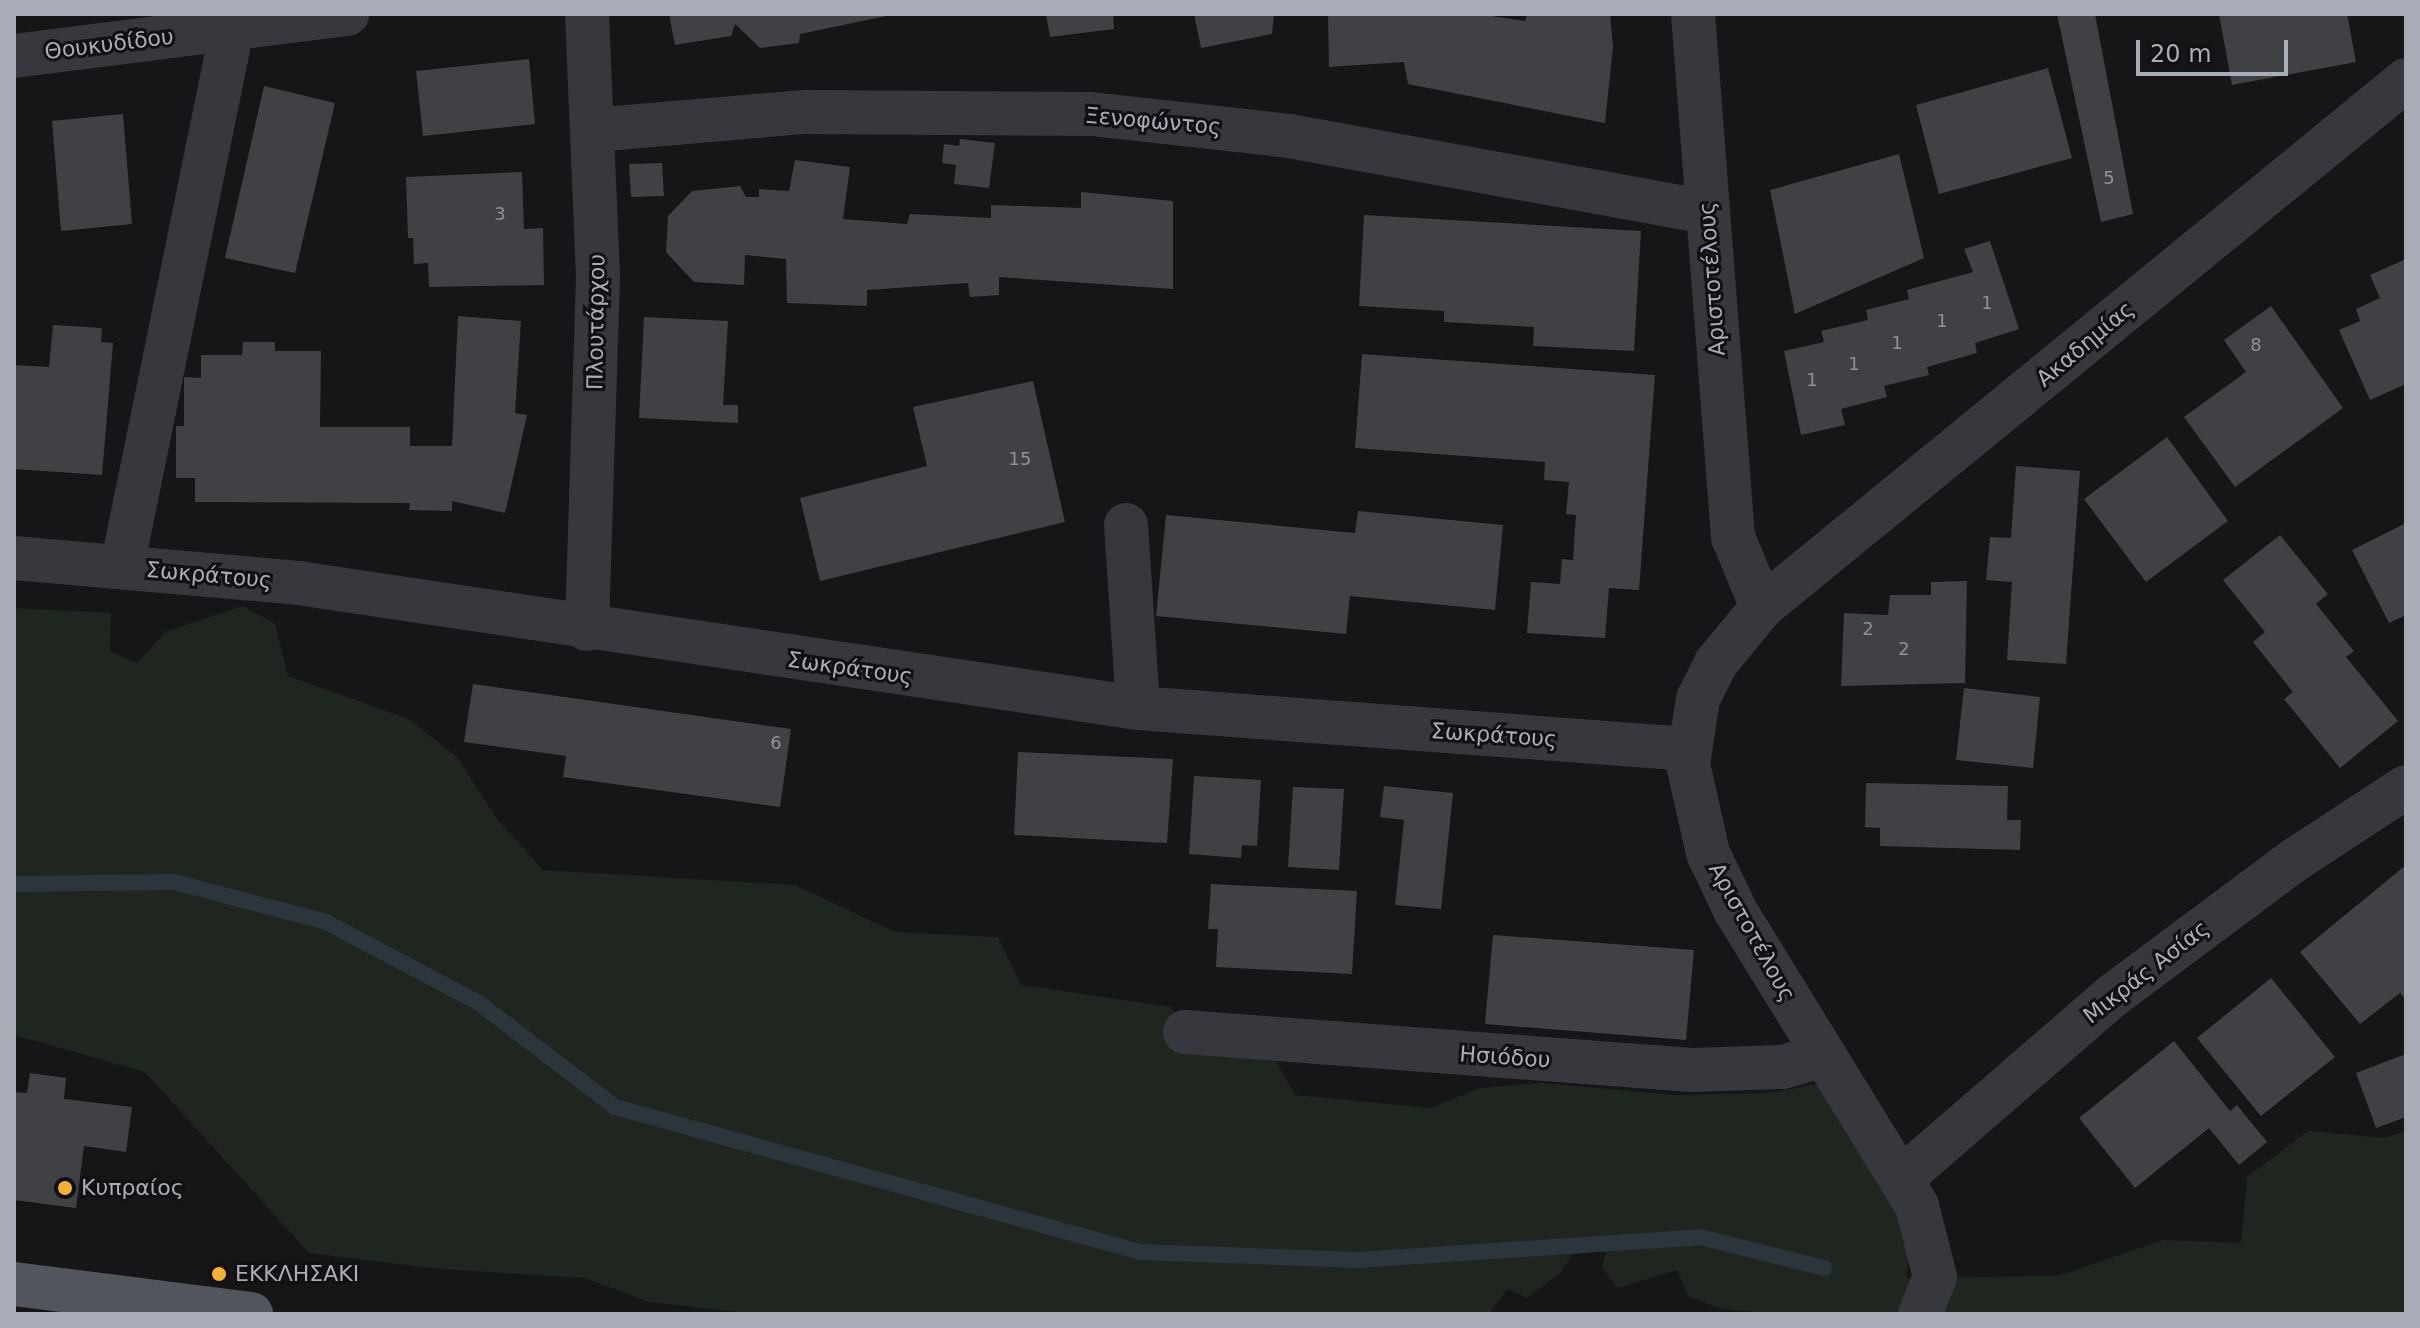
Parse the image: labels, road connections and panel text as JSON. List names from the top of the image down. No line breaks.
{"streets":{"street":["Θουκυδίδου","Ξενοφώντος","Αριστοτέλους","Πλουτάρχου","Ακαδημίας","Σωκράτους","Μικράς Ασίας","Ησιόδου"]},"crossings":[["Ξενοφώντος","Αριστοτέλους"],["Ξενοφώντος","Πλουτάρχου"],["Αριστοτέλους","Ακαδημίας"],["Αριστοτέλους","Σωκράτους"],["Αριστοτέλους","Μικράς Ασίας"],["Αριστοτέλους","Ησιόδου"],["Πλουτάρχου","Σωκράτους"]],"places":["Κυπραίος","ΕΚΚΛΗΣΑΚΙ"],"house_numbers":["5","3","1","1","1","8","1","1","15","2","2","6"],"scale_bar":"20 m"}
